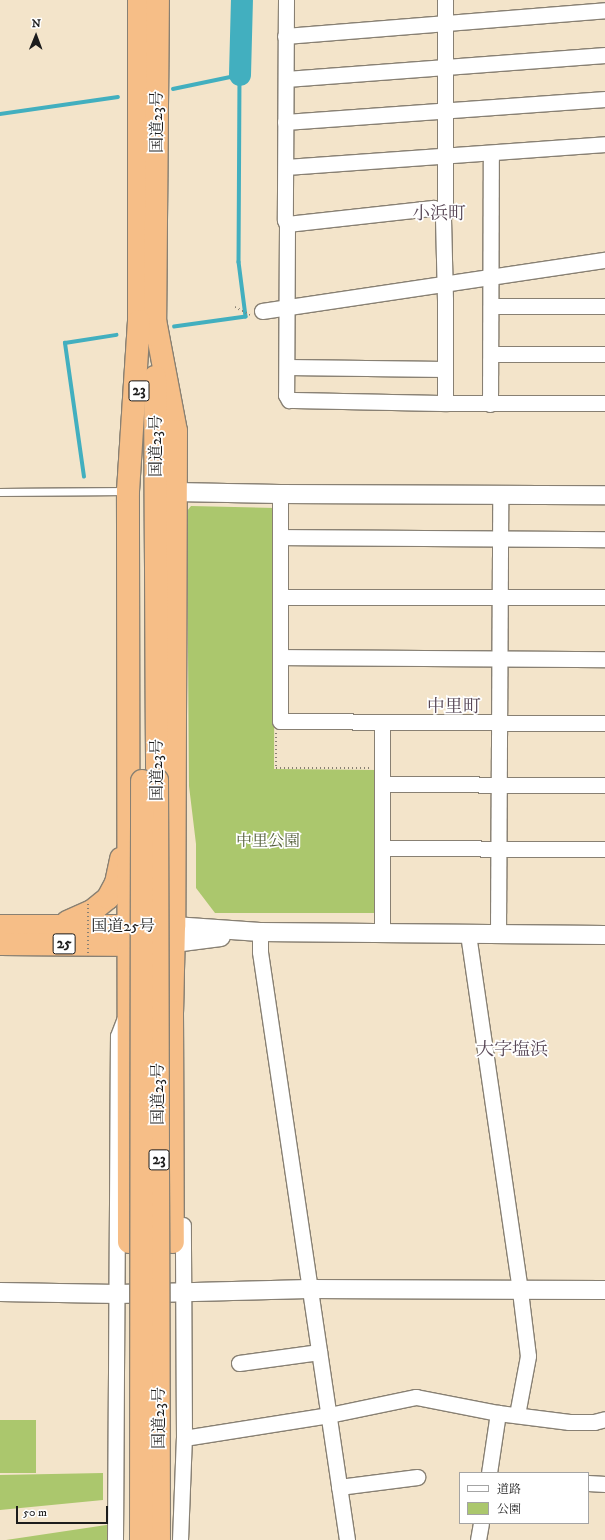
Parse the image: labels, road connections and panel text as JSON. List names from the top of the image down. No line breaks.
{"streets":{"highway":["国道23号","23","国道25号","25"]},"crossings":[["23","国道25号"]],"districts":["小浜町","中里町","大字塩浜"],"parks":["中里公園"],"legend":["道路","公園"],"scale_bar":"50 m","north":"top"}
